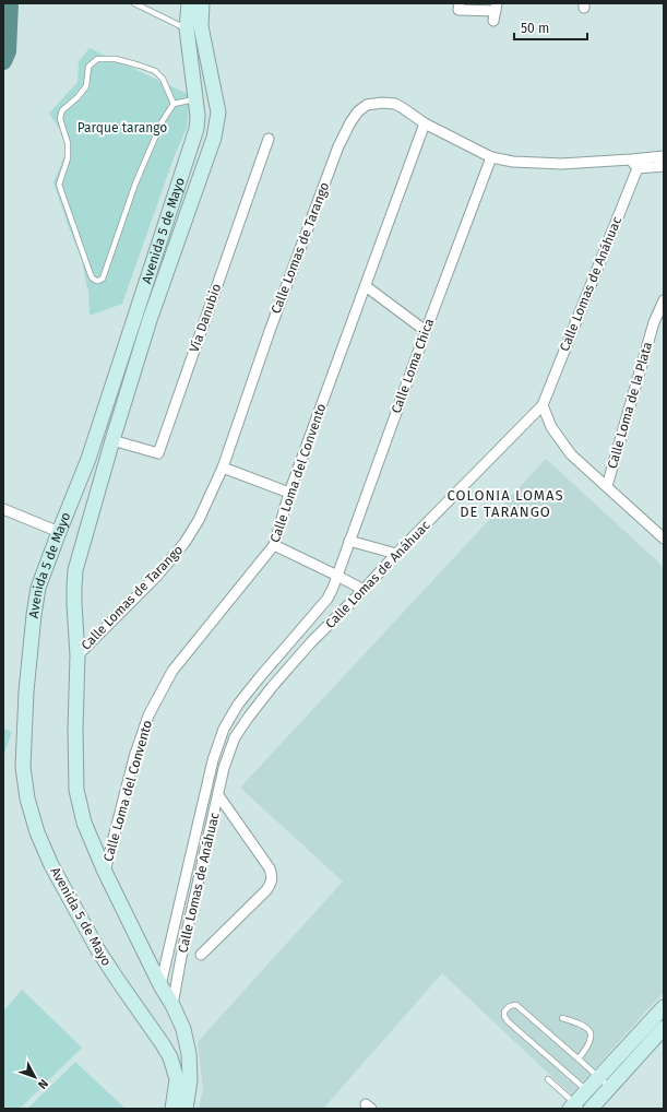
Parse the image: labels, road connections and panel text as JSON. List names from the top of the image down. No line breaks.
{"streets":{"main road":["Avenida 5 de Mayo"],"street":["Calle Lomas de Tarango","Calle Lomas de Anáhuac","Vía Danubio","Calle Loma Chica","Calle Loma de la Plata","Calle Loma del Convento"]},"crossings":[["Avenida 5 de Mayo","Calle Lomas de Tarango"],["Avenida 5 de Mayo","Calle Lomas de Anáhuac"],["Avenida 5 de Mayo","Vía Danubio"],["Avenida 5 de Mayo","Calle Loma del Convento"],["Calle Lomas de Tarango","Calle Lomas de Anáhuac"],["Calle Lomas de Tarango","Calle Loma Chica"],["Calle Lomas de Tarango","Calle Loma del Convento"],["Calle Lomas de Anáhuac","Calle Loma Chica"]],"districts":["COLONIA LOMAS DE TARANGO"],"parks":["Parque tarango"],"scale_bar":"50 m","north":"bottom right"}
